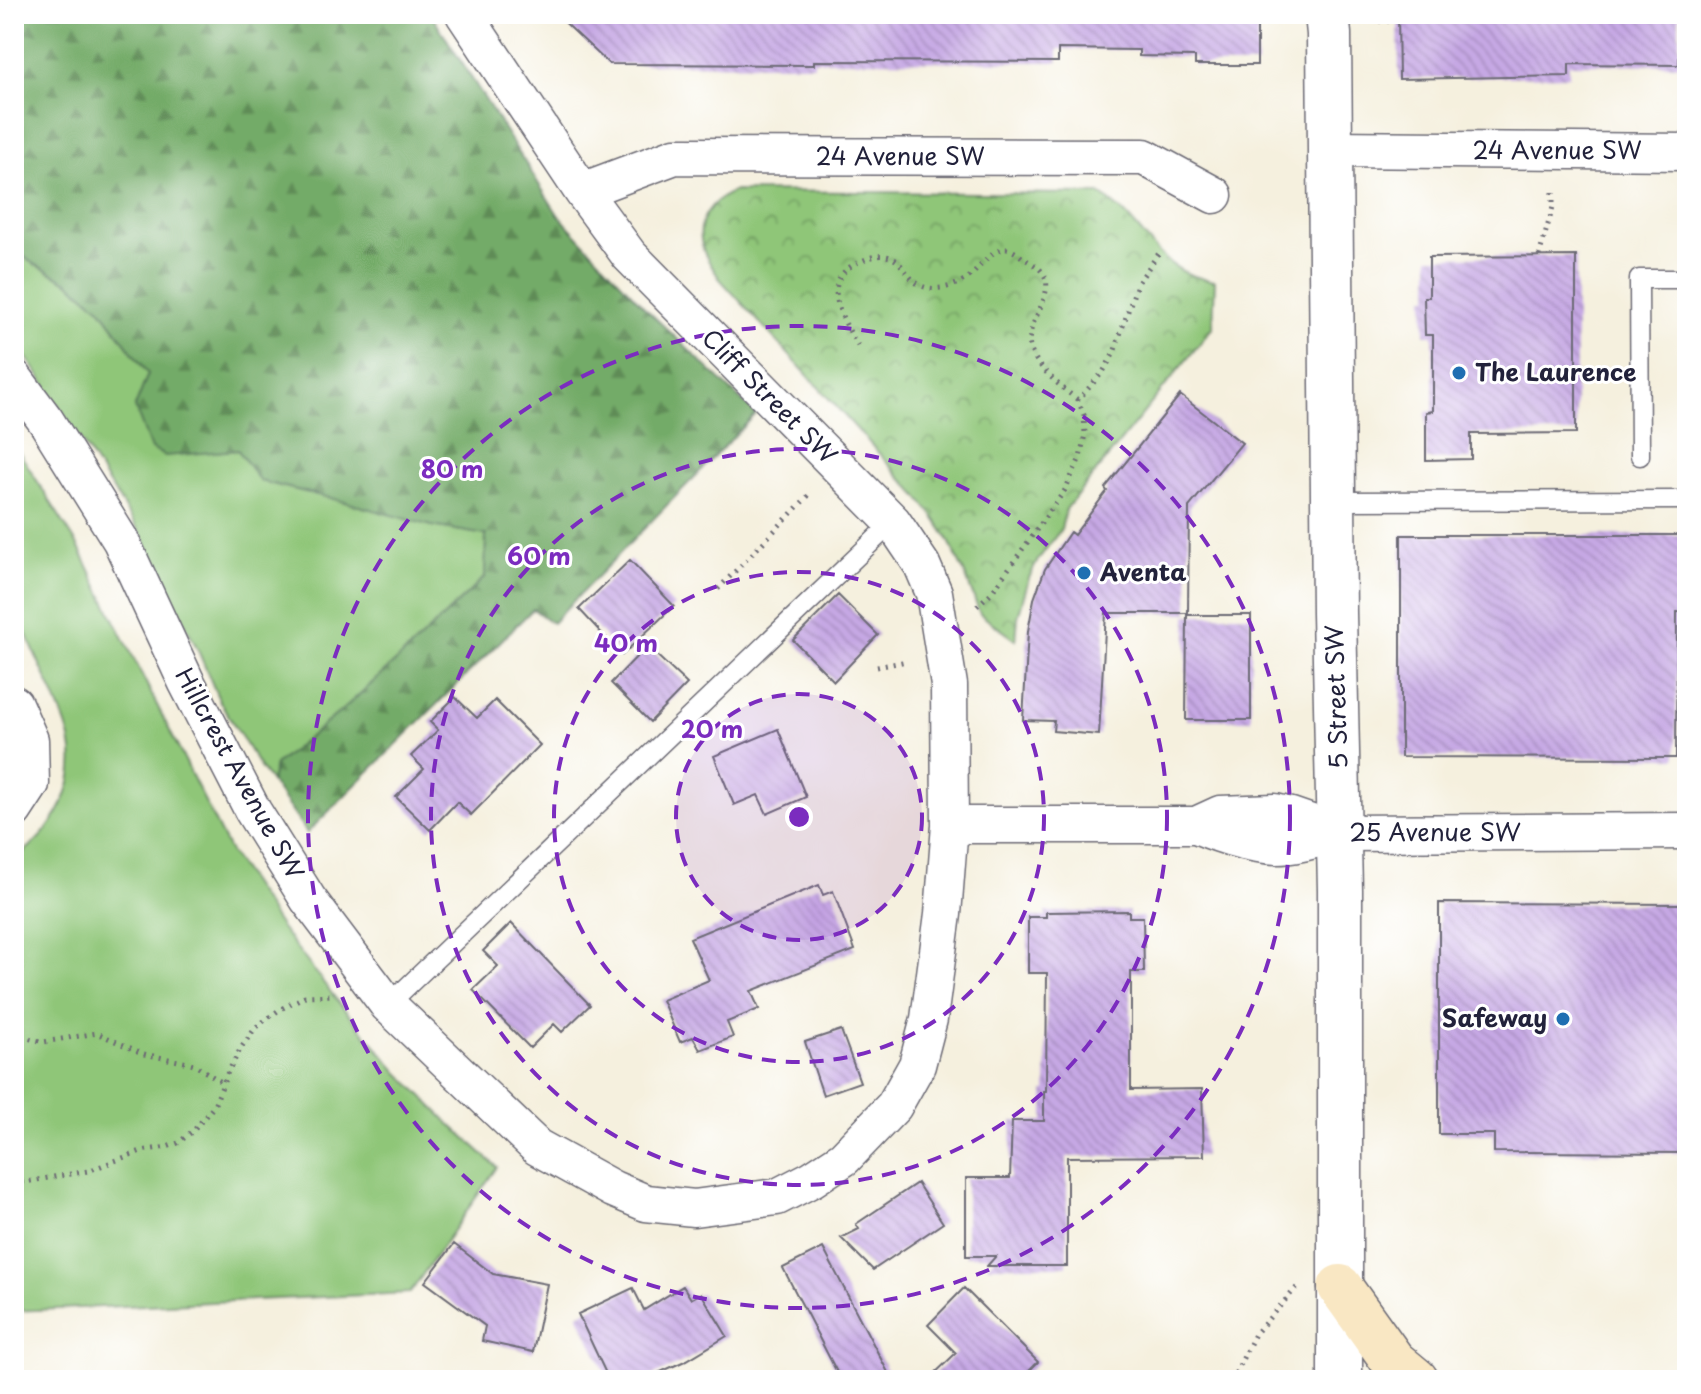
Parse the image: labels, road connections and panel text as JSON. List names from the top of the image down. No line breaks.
{"streets":{"street":["24 Avenue SW","Cliff Street SW","5 Street SW","Hillcrest Avenue SW","25 Avenue SW"]},"crossings":[["24 Avenue SW","Cliff Street SW"],["24 Avenue SW","5 Street SW"],["Cliff Street SW","Hillcrest Avenue SW"],["Cliff Street SW","25 Avenue SW"],["5 Street SW","25 Avenue SW"],["Hillcrest Avenue SW","25 Avenue SW"]],"places":["The Laurence","Aventa","Safeway"],"rings":["80 m","60 m","40 m","20 m"]}
